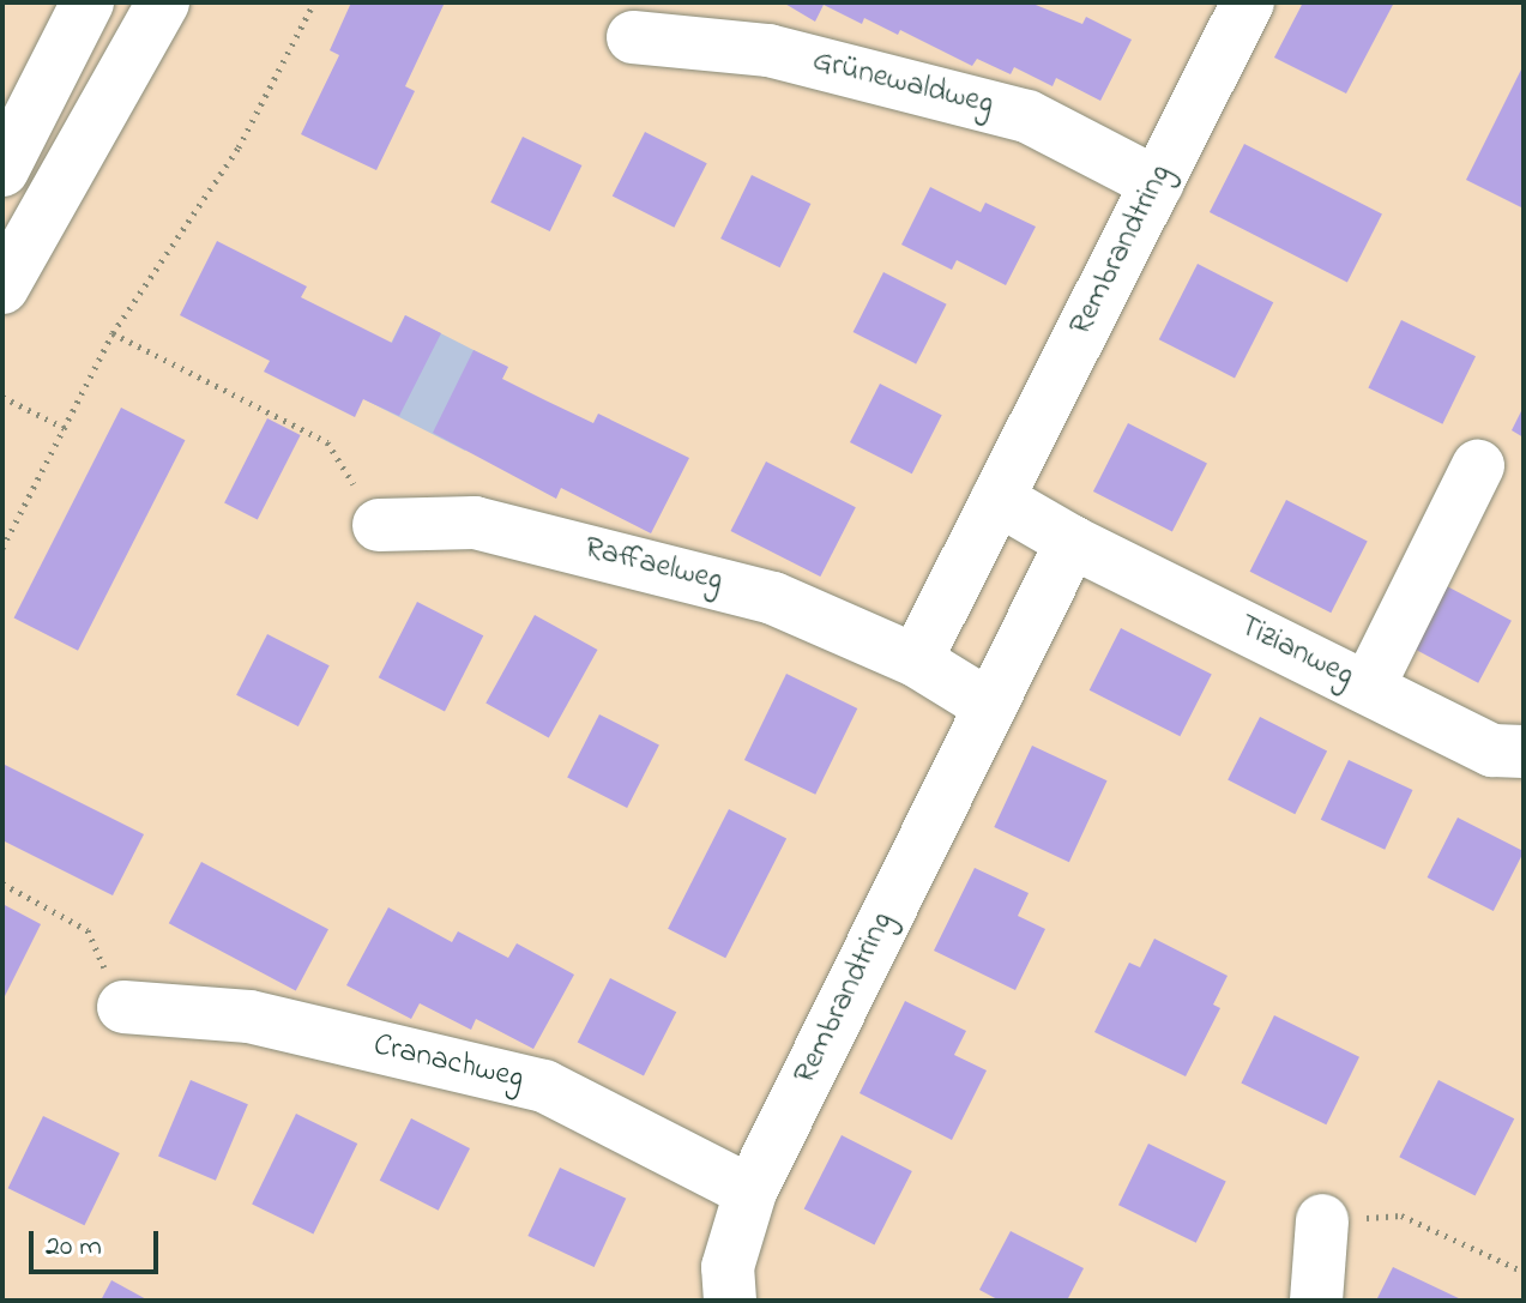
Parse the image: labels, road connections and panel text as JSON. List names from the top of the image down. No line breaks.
{"streets":{"street":["Grünewaldweg","Rembrandtring","Raffaelweg","Tizianweg","Cranachweg"]},"crossings":[["Grünewaldweg","Rembrandtring"],["Rembrandtring","Raffaelweg"],["Rembrandtring","Tizianweg"],["Rembrandtring","Cranachweg"]],"scale_bar":"20 m"}
